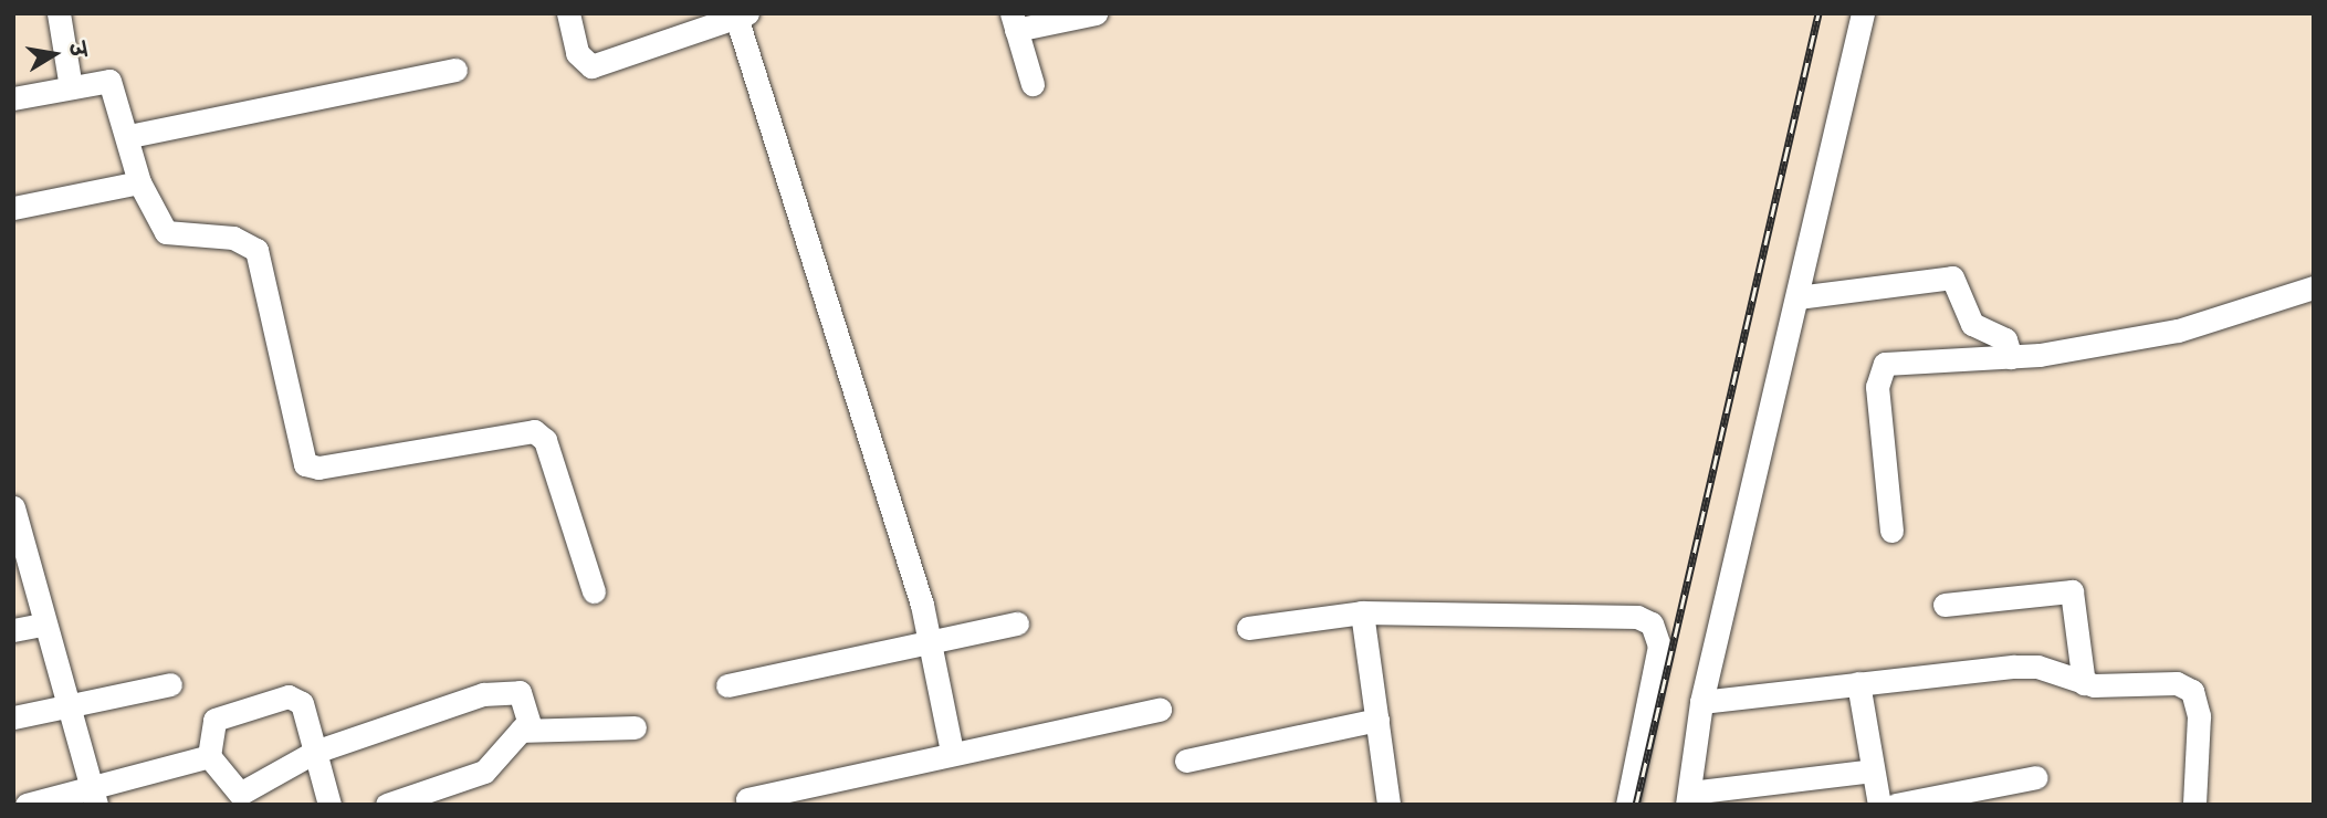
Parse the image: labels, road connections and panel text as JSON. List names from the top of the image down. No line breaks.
{"north":"right"}
